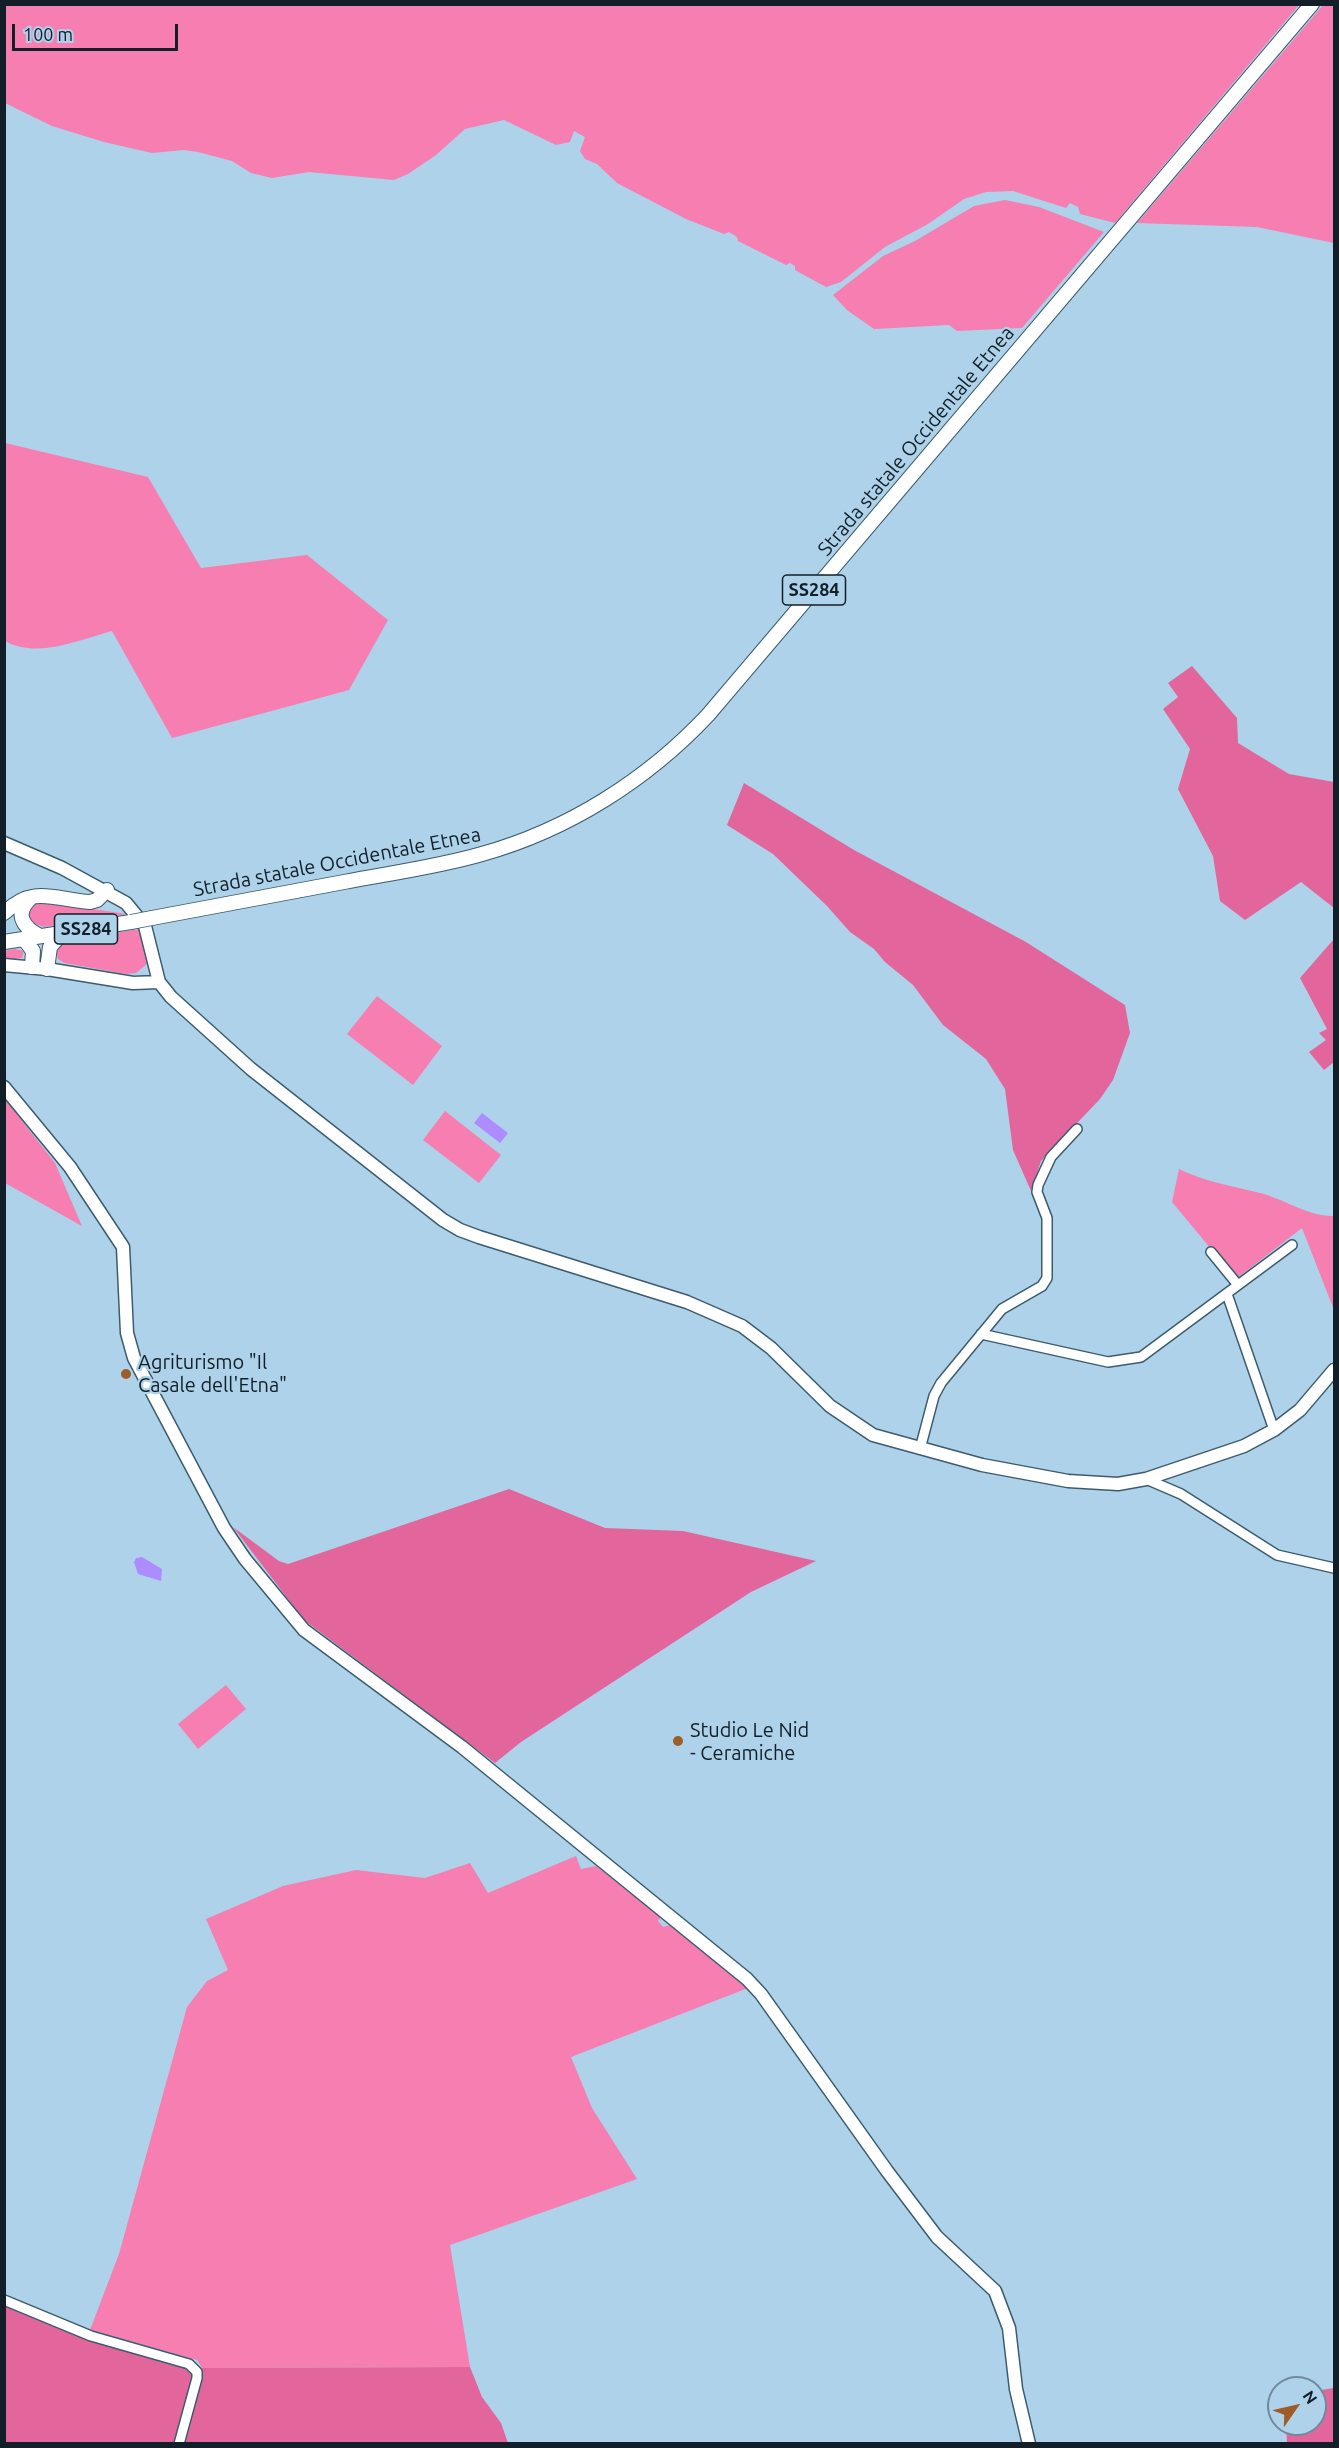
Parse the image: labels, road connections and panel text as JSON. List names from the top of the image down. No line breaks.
{"streets":{"main road":["Strada statale Occidentale Etnea","SS284"]},"crossings":[["Strada statale Occidentale Etnea","SS284"]],"places":["Agriturismo \"Il Casale dell'Etna\"","Studio Le Nid - Ceramiche"],"scale_bar":"100 m","north":"top right"}
